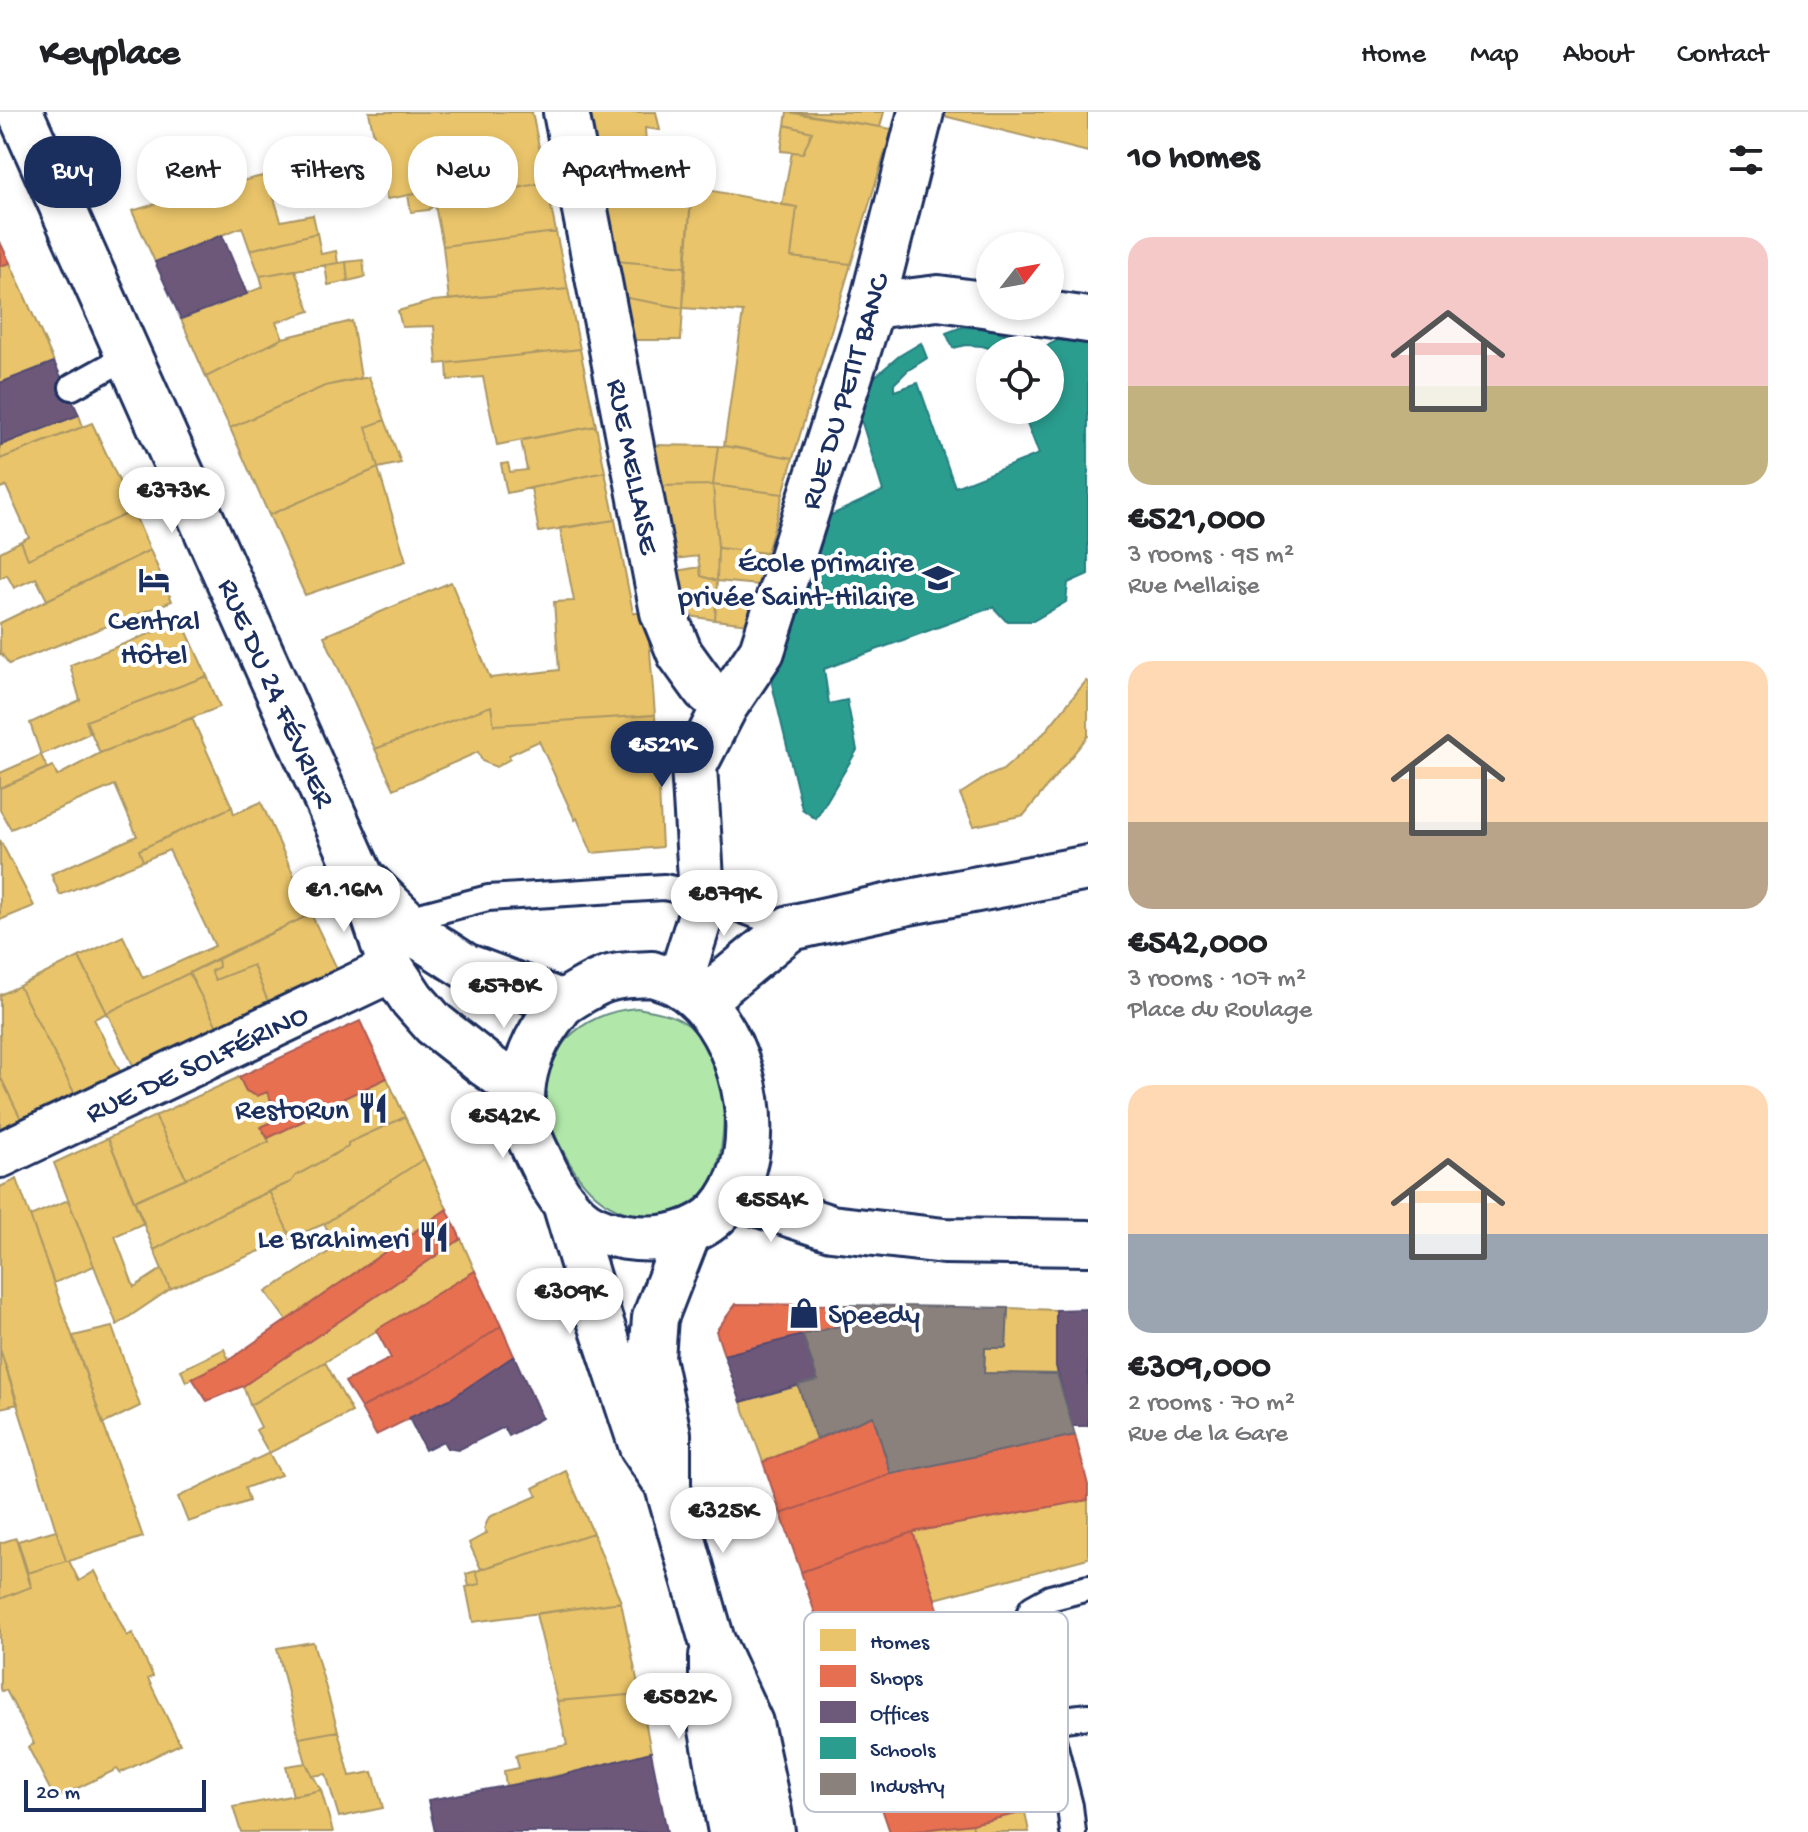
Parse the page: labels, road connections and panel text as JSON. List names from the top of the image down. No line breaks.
{"streets":{"main road":["RUE DU PETIT BANC","RUE MELLAISE","RUE DU 24 FÉVRIER","RUE DE SOLFÉRINO"]},"crossings":[["RUE DU PETIT BANC","RUE MELLAISE"],["RUE DU 24 FÉVRIER","RUE DE SOLFÉRINO"]],"places":{"school or university":["École primaire privée Saint-Hilaire"],"hotel":["Central Hôtel"],"restaurant":["RestoRun","Le Brahimeri"],"shop":["Speedy"]},"legend":["Homes","Shops","Offices","Schools","Industry"],"scale_bar":"20 m","north":"top right","page":{"header":"Keyplace","nav":["Home","Map","About","Contact"],"heading":"10 homes","chip":["Buy","Rent","Filters","New","Apartment"],"list":[{"name":"€521,000","note":"3 rooms · 95 m² · Rue Mellaise"},{"name":"€542,000","note":"3 rooms · 107 m² · Place du Roulage"},{"name":"€309,000","note":"2 rooms · 70 m² · Rue de la Gare"}],"price":["€373K","€521K","€1.16M","€879K","€578K","€542K","€554K","€309K","€325K","€582K"],"scale":"20 m"}}
